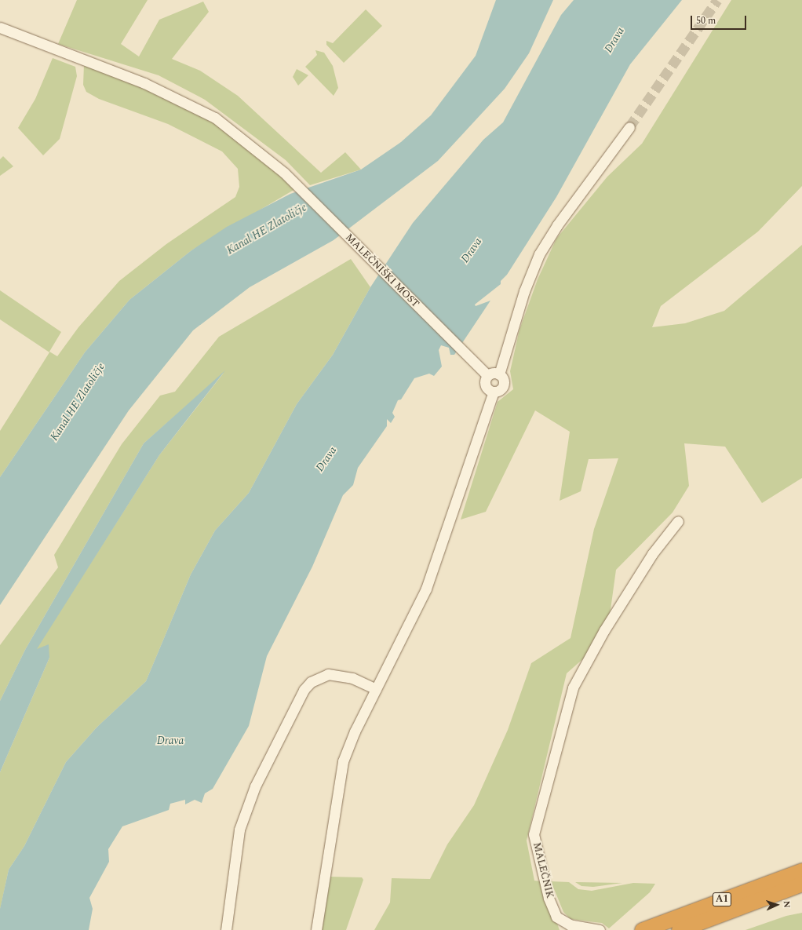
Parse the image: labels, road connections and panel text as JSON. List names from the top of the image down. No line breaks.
{"streets":{"highway":["A1"],"street":["MALEČNIŠKI MOST","MALEČNIK"]},"water":["Drava","Kanal HE Zlatoličje"],"scale_bar":"50 m","north":"right"}
